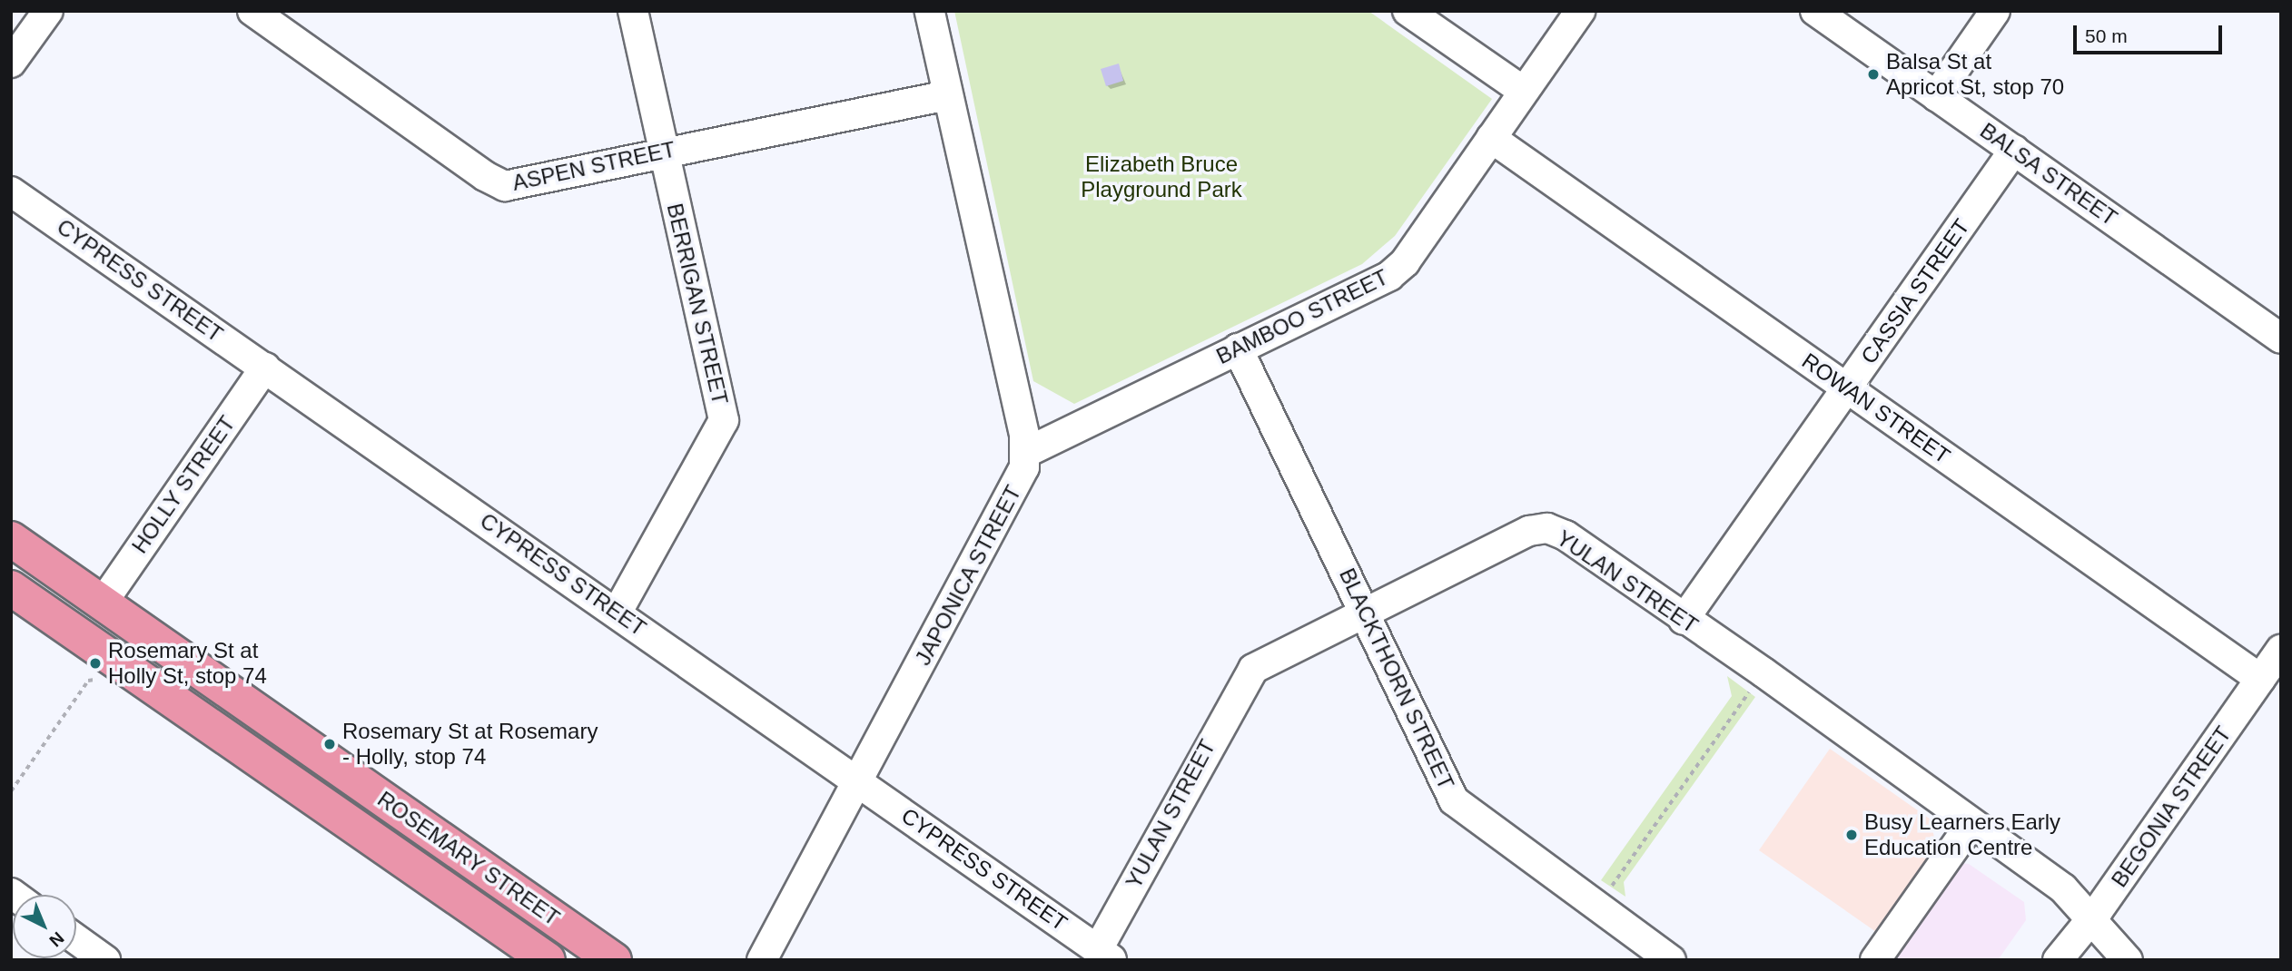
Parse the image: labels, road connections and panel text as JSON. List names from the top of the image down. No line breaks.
{"streets":{"main road":["ROSEMARY STREET"],"street":["ASPEN STREET","BALSA STREET","CYPRESS STREET","CASSIA STREET","BERRIGAN STREET","BAMBOO STREET","ROWAN STREET","HOLLY STREET","JAPONICA STREET","YULAN STREET","BLACKTHORN STREET","BEGONIA STREET"]},"crossings":[["ASPEN STREET","BERRIGAN STREET"],["ASPEN STREET","JAPONICA STREET"],["BALSA STREET","CASSIA STREET"],["CYPRESS STREET","BERRIGAN STREET"],["CYPRESS STREET","HOLLY STREET"],["CYPRESS STREET","JAPONICA STREET"],["CYPRESS STREET","YULAN STREET"],["CASSIA STREET","ROWAN STREET"],["CASSIA STREET","YULAN STREET"],["BAMBOO STREET","ROWAN STREET"],["BAMBOO STREET","JAPONICA STREET"],["BAMBOO STREET","BLACKTHORN STREET"],["ROWAN STREET","BEGONIA STREET"],["HOLLY STREET","ROSEMARY STREET"],["YULAN STREET","BLACKTHORN STREET"],["YULAN STREET","BEGONIA STREET"]],"parks":["Elizabeth Bruce Playground Park"],"places":["Balsa St at Apricot St, stop 70","Rosemary St at Holly St, stop 74","Rosemary St at Rosemary - Holly, stop 74","Busy Learners Early Education Centre"],"scale_bar":"50 m","north":"bottom right"}
